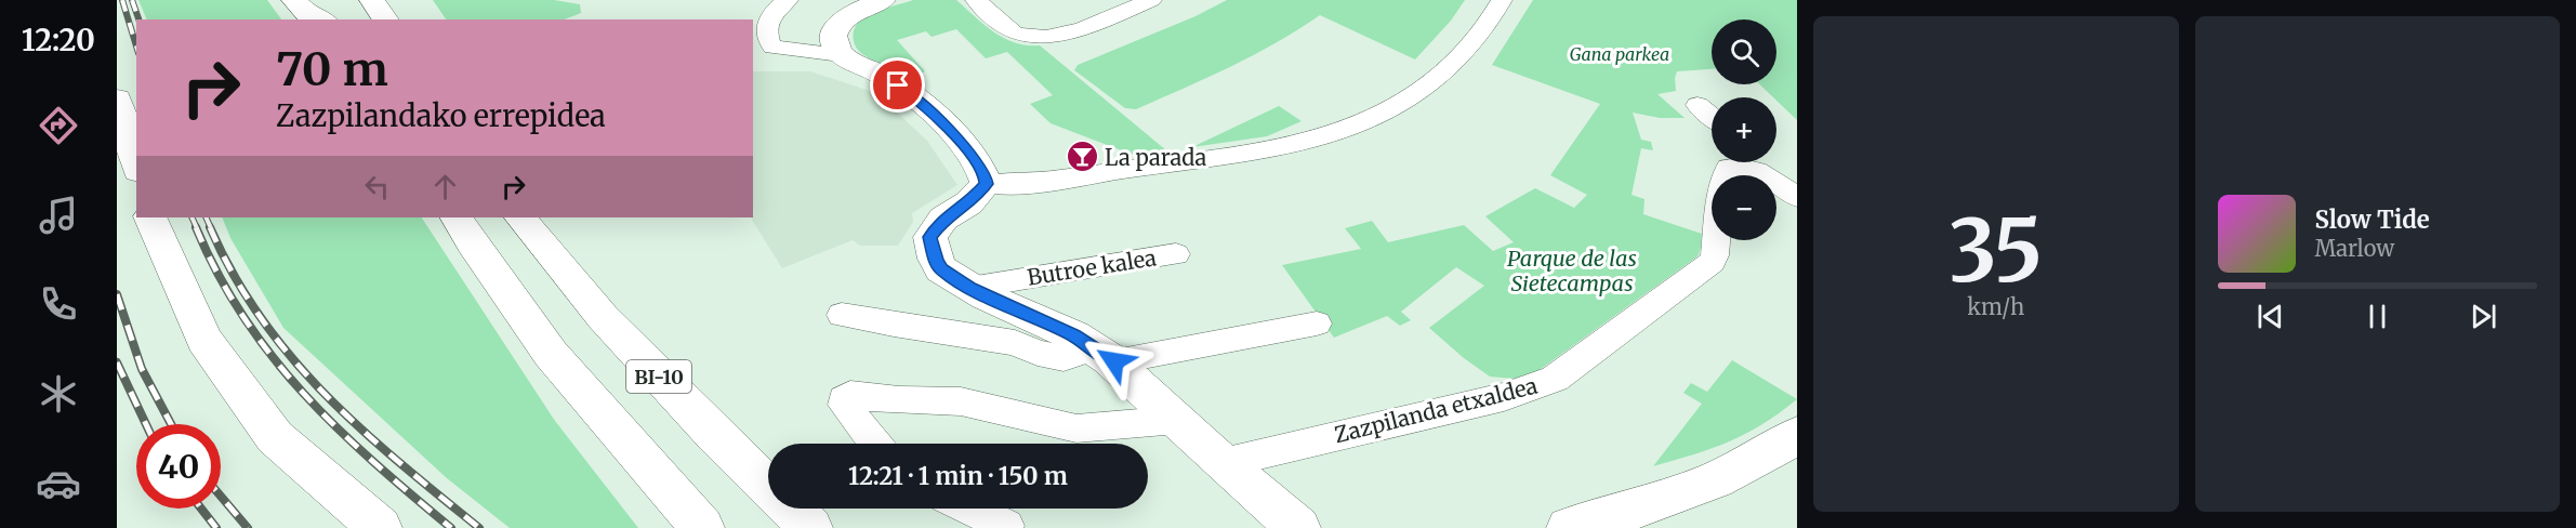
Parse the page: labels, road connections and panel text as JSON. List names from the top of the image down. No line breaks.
{"streets":{"main road":["BI-10"],"street":["Butroe kalea","Zazpilanda etxaldea"]},"parks":["Gana parkea","Parque de las Sietecampas"],"places":{"bar":["La parada"]},"page":{"tabs":"12:20","tile":["35","km/h"],"map_buttons":["+","−"],"turn":["70 m","Zazpilandako errepidea"],"song":["Slow Tide","Marlow"],"limit":"40","trip":"12:21 · 1 min · 150 m"}}
